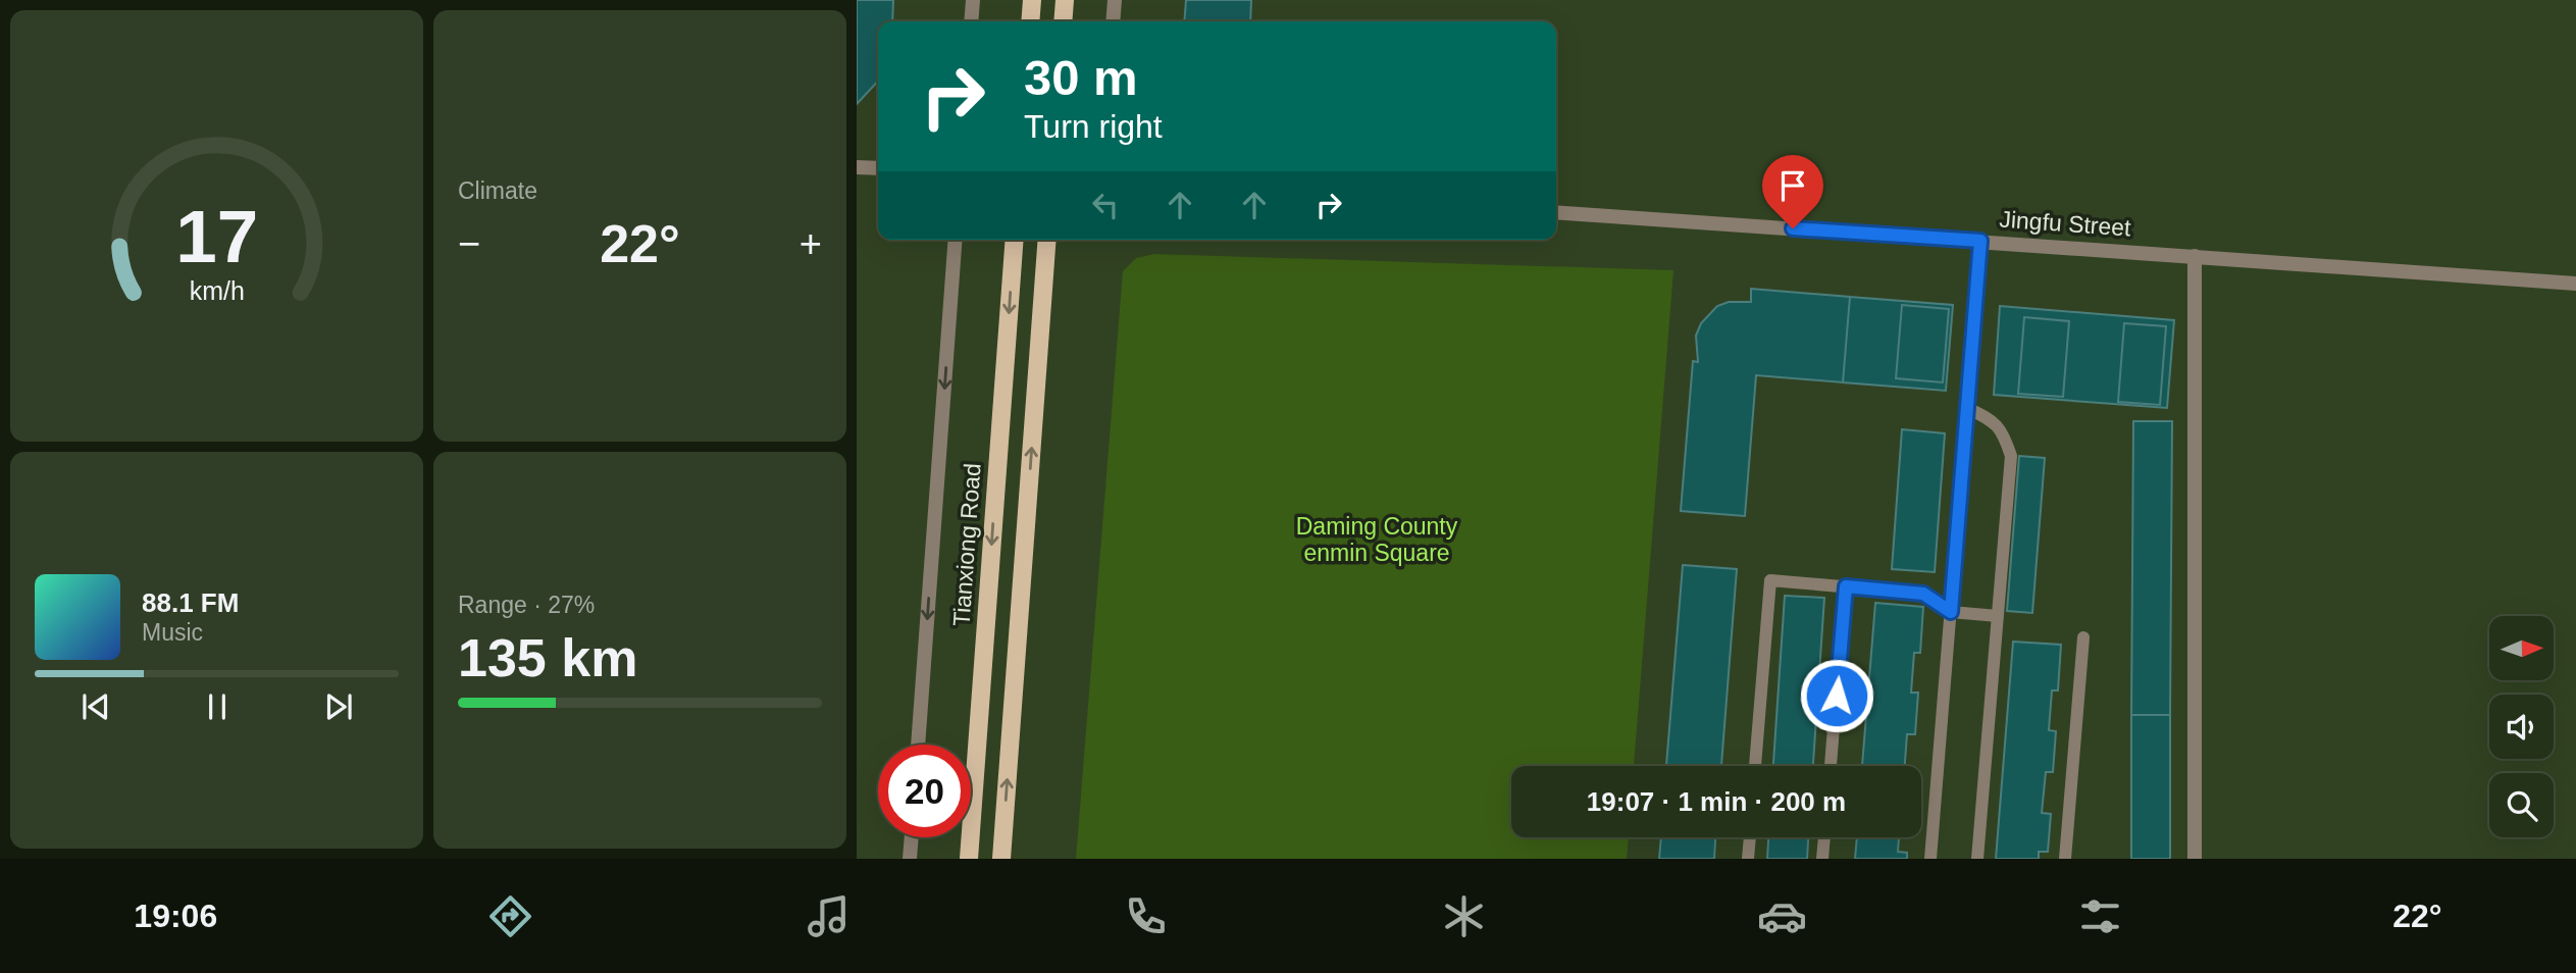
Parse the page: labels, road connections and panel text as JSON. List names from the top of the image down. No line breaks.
{"streets":{"main road":["Tianxiong Road"],"street":["Jingfu Street"]},"parks":["Daming County enmin Square"],"north":"right","page":{"tile":["Climate",["Range · 27%","135 km"]],"turn":["30 m","Turn right"],"heat":["−","22°","+"],"song":["88.1 FM","Music"],"limit":"20","trip":"19:07 · 1 min · 200 m","tabs":["19:06","22°"],"gauge":["17","km/h"]}}
